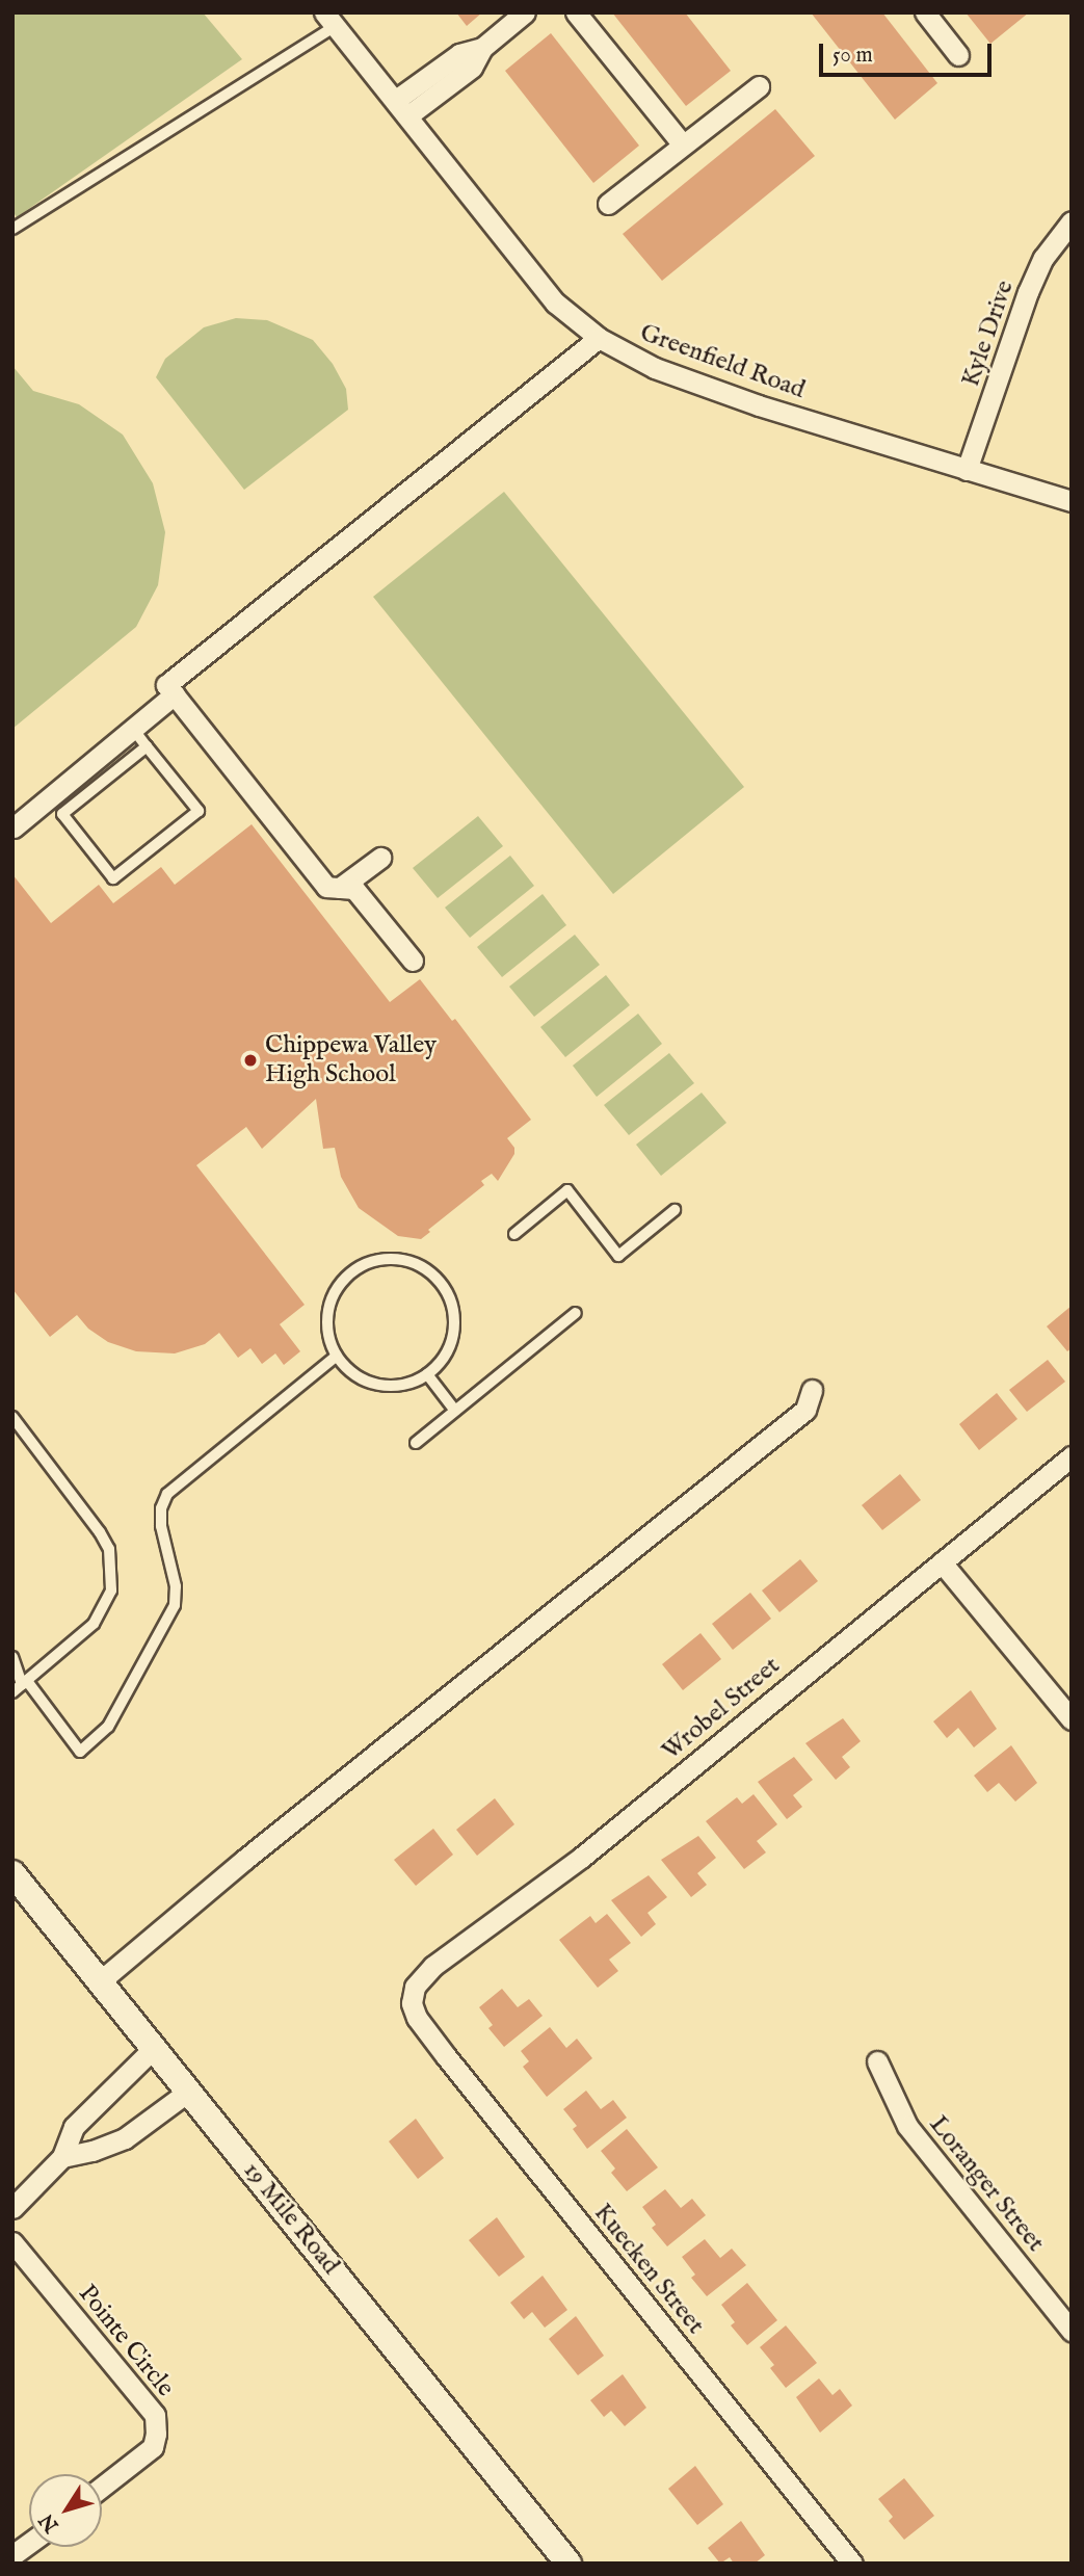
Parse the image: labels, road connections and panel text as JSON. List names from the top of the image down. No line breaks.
{"streets":{"street":["Kyle Drive","Greenfield Road","Wrobel Street","Loranger Street","19 Mile Road","Kuecken Street","Pointe Circle"]},"crossings":[["Kyle Drive","Greenfield Road"],["Wrobel Street","Kuecken Street"]],"places":["Chippewa Valley High School"],"scale_bar":"50 m","north":"bottom left"}
